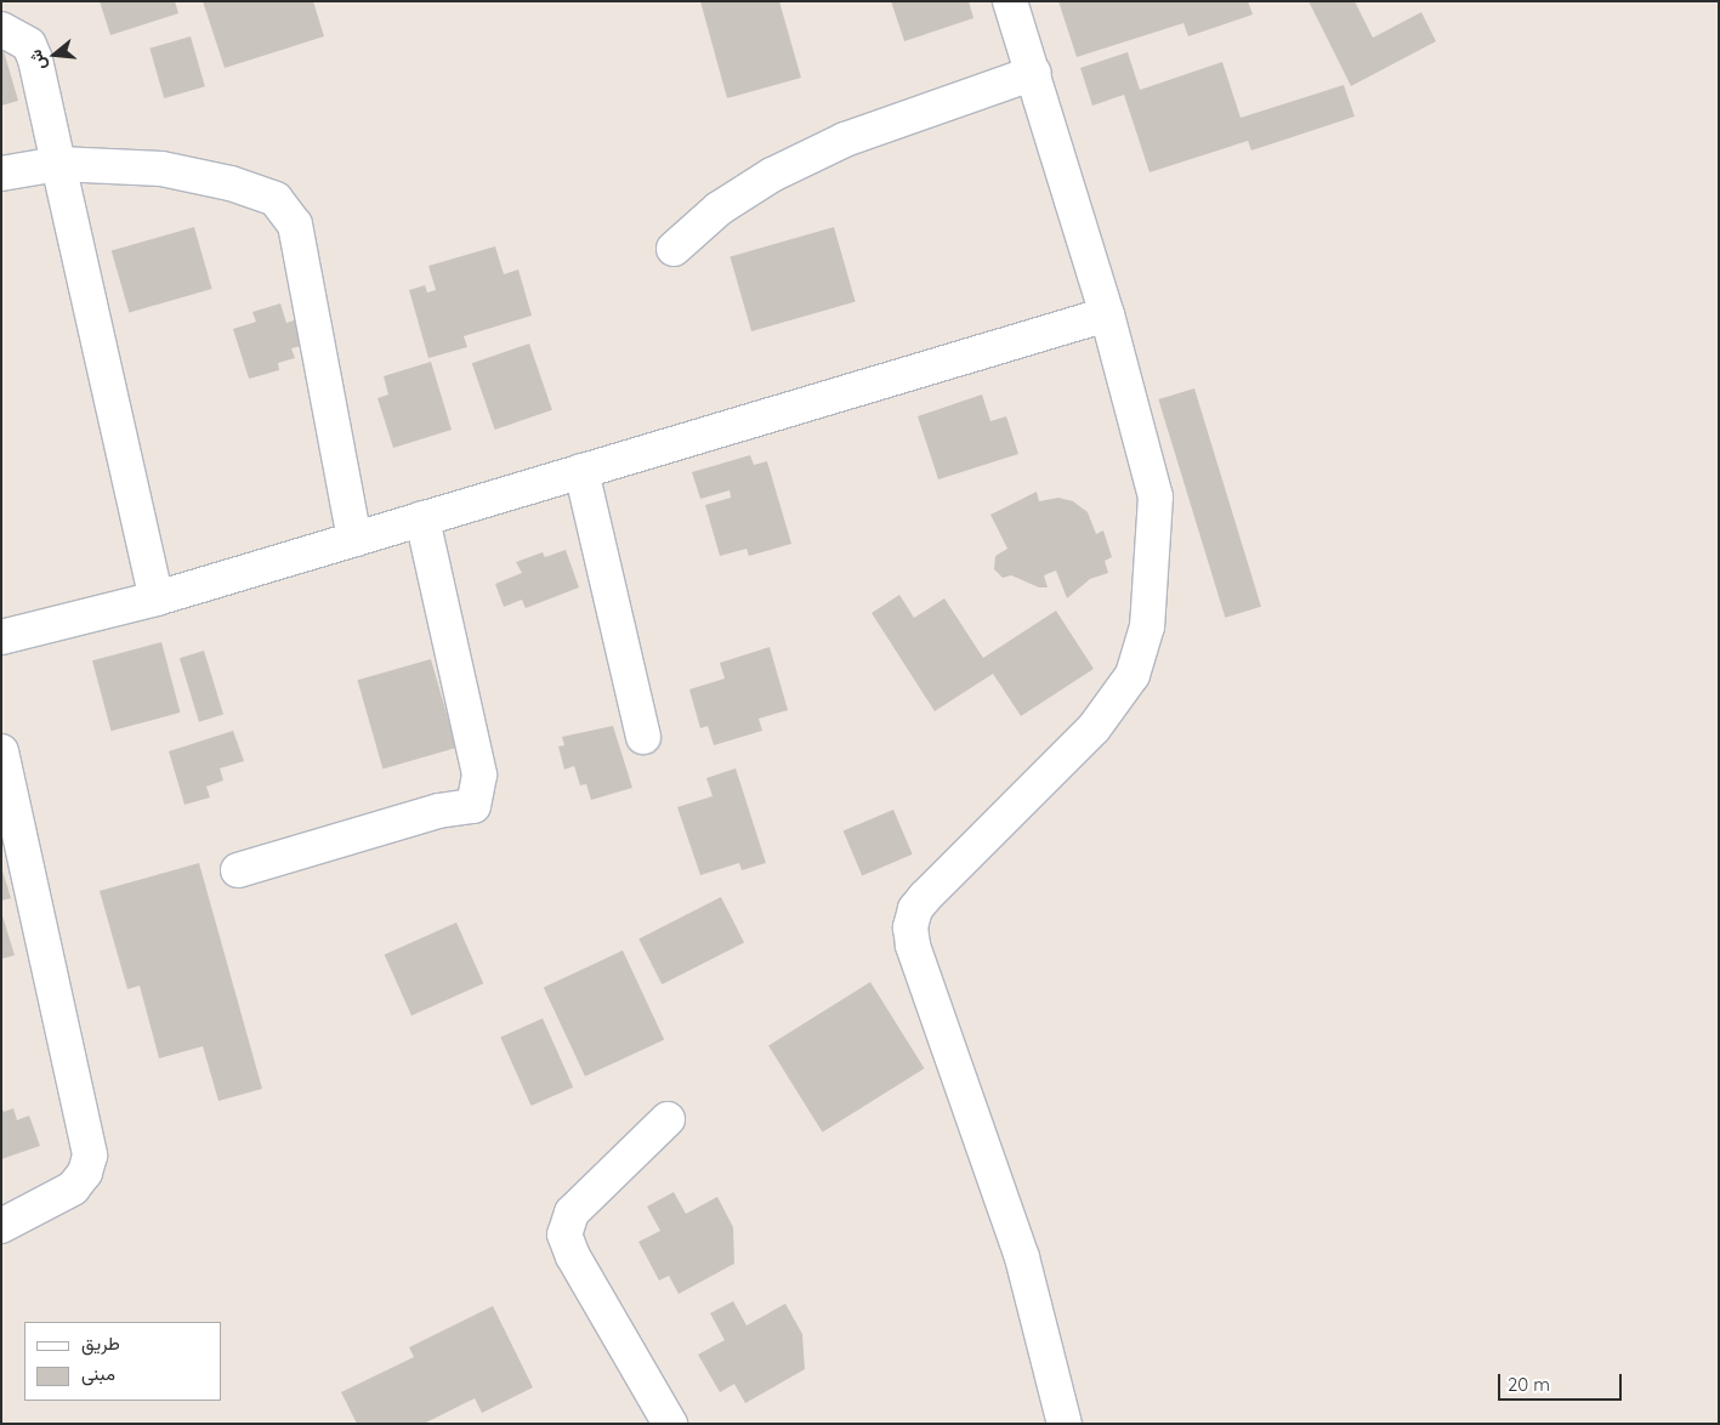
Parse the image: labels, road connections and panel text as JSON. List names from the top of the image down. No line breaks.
{"legend":["طريق","مبنى"],"scale_bar":"20 m","north":"left"}
